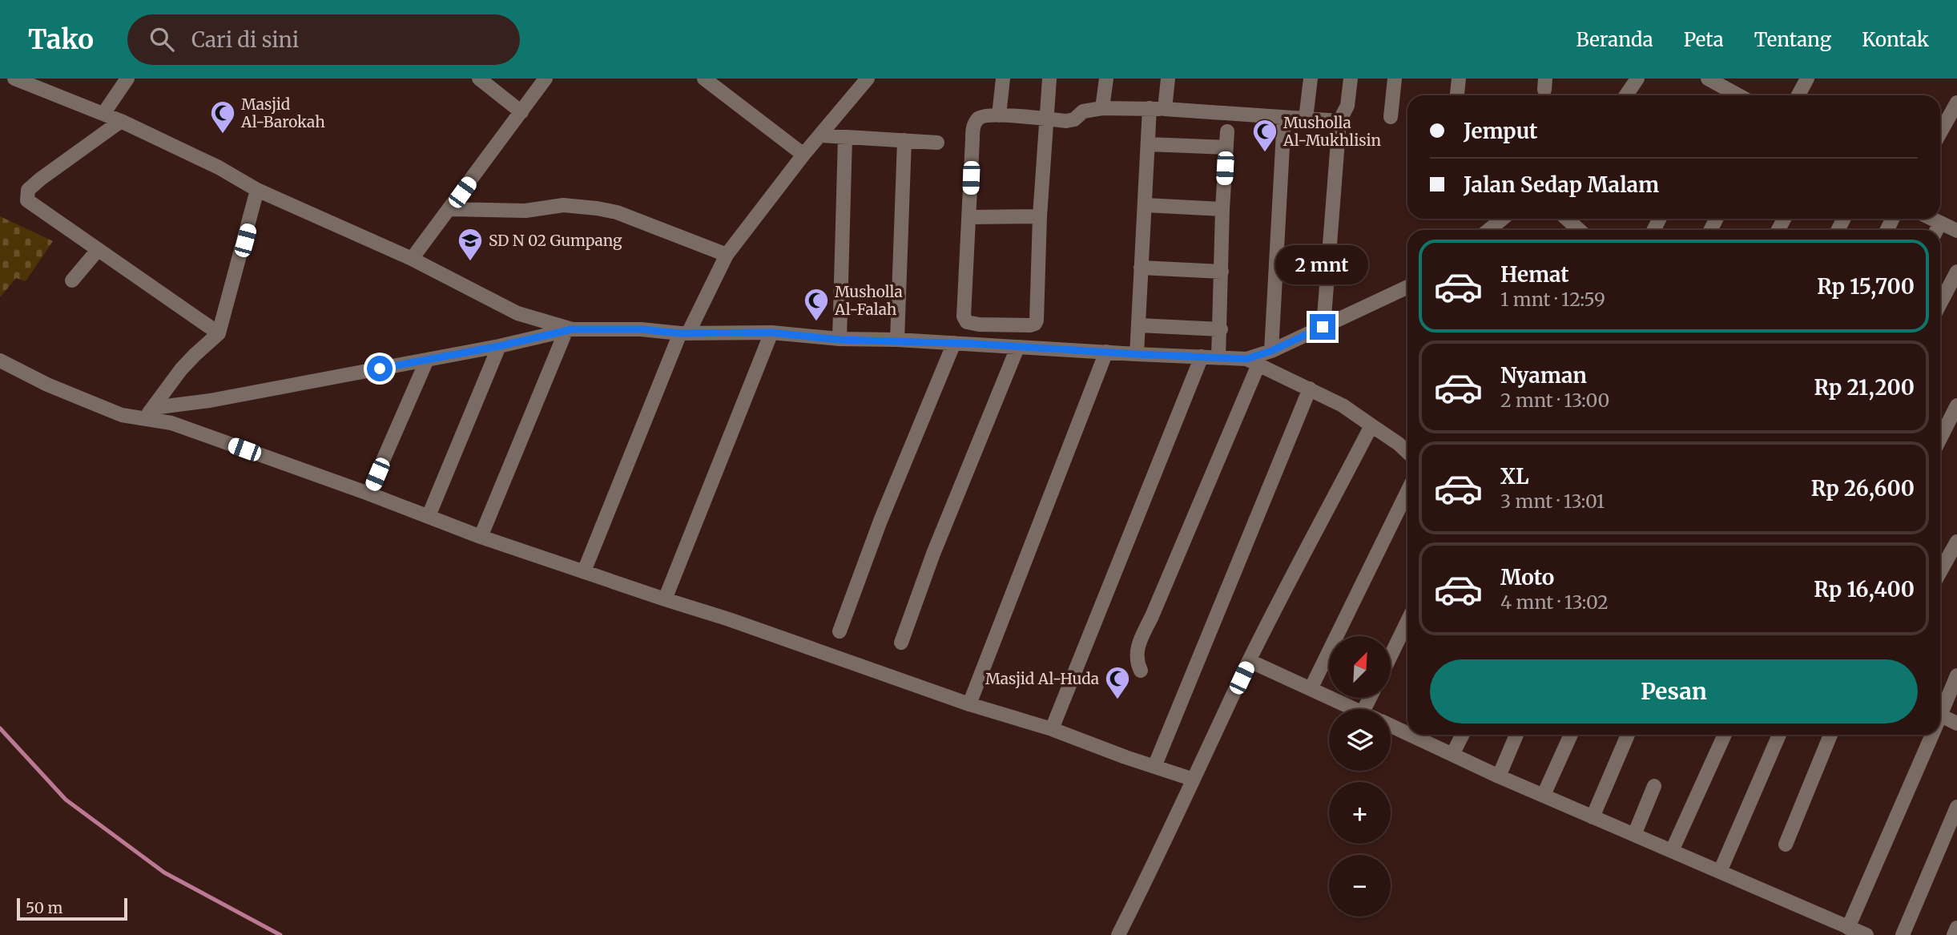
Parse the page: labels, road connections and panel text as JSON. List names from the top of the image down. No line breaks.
{"places":{"mosque":["Masjid Al-Barokah","Musholla Al-Mukhlisin","Musholla Al-Falah","Masjid Al-Huda"],"school or university":["SD N 02 Gumpang"]},"scale_bar":"50 m","north":"top right","page":{"header":"Tako","search":"Cari di sini","nav":["Beranda","Peta","Tentang","Kontak"],"banner":["Jemput","Jalan Sedap Malam"],"list":[{"name":"Hemat","note":"1 mnt · 12:59","value":"Rp 15,700"},{"name":"Nyaman","note":"2 mnt · 13:00","value":"Rp 21,200"},{"name":"XL","note":"3 mnt · 13:01","value":"Rp 26,600"},{"name":"Moto","note":"4 mnt · 13:02","value":"Rp 16,400"}],"bubble":"2 mnt","map_buttons":["+","−"],"buttons":"Pesan","scale":"50 m"}}
